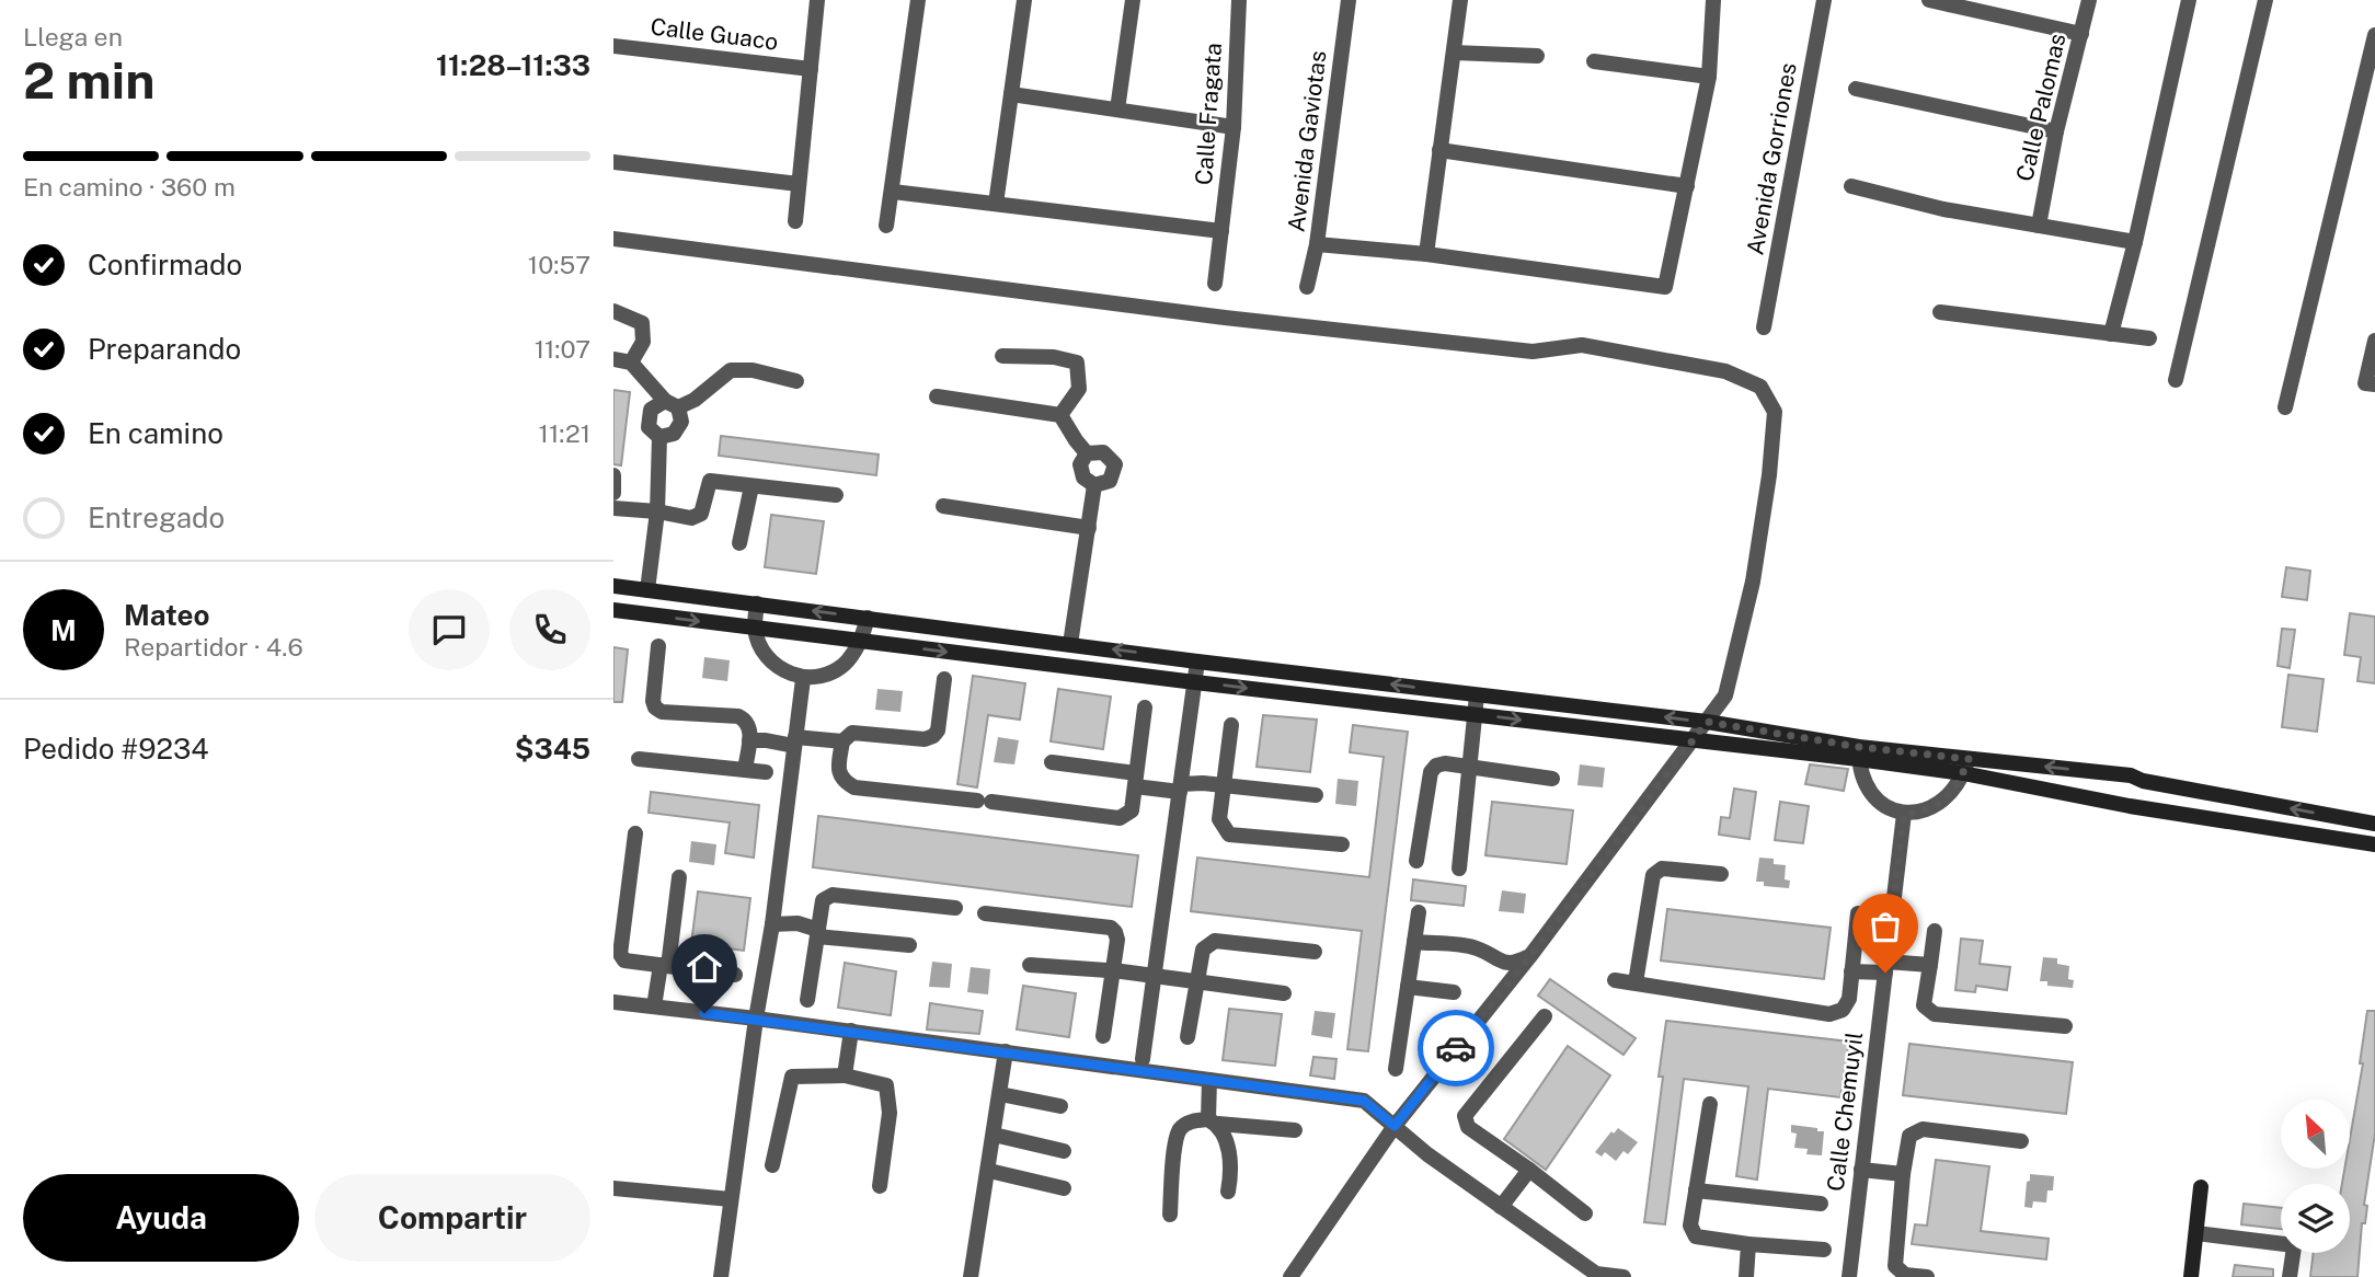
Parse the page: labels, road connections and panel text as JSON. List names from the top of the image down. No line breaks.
{"streets":{"street":["Calle Guaco","Calle Palomas","Calle Fragata","Avenida Gaviotas","Avenida Gorriones","Calle Chemuyil"]},"north":"top left","page":{"heading":["2 min","Llega en","11:28–11:33"],"panel":["Mateo","Repartidor · 4.6","Pedido #9234","$345"],"bar":"En camino · 360 m","list":[["Confirmado","10:57"],["Preparando","11:07"],["En camino","11:21"],"Entregado"],"round":"M","buttons":["Ayuda","Compartir"]}}
